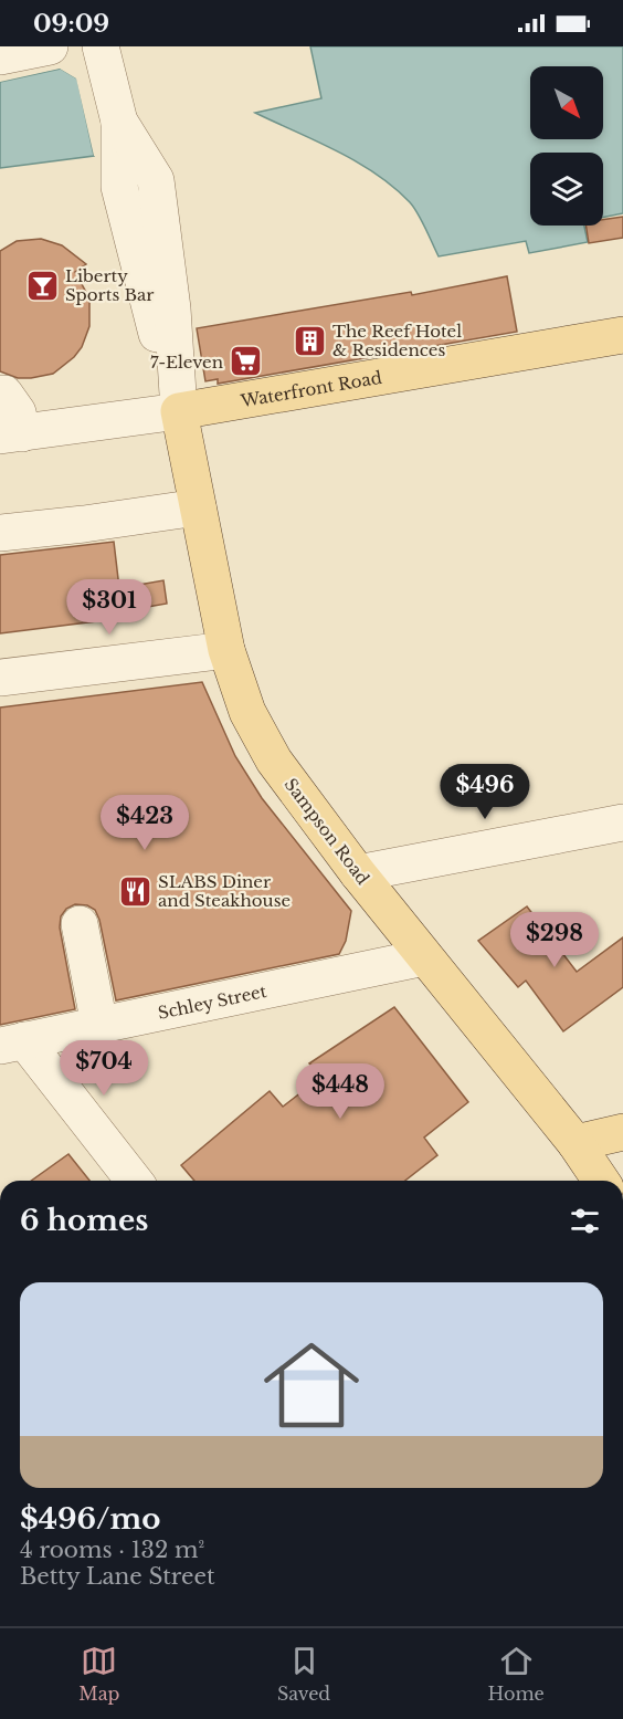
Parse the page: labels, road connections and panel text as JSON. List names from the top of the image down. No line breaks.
{"streets":{"main road":["Waterfront Road","Sampson Road"],"street":["Schley Street"]},"crossings":[["Waterfront Road","Sampson Road"],["Sampson Road","Schley Street"]],"places":{"bar":["Liberty Sports Bar"],"building":["The Reef Hotel & Residences"],"supermarket":["7-Eleven"],"restaurant":["SLABS Diner and Steakhouse"]},"north":"bottom right","page":{"status":"09:09","price":["$301","$496","$423","$298","$704","$448"],"heading":"6 homes","list":[{"name":"$496/mo","note":"4 rooms · 132 m² · Betty Lane Street"}],"tabs":["Map","Saved","Home"]}}
